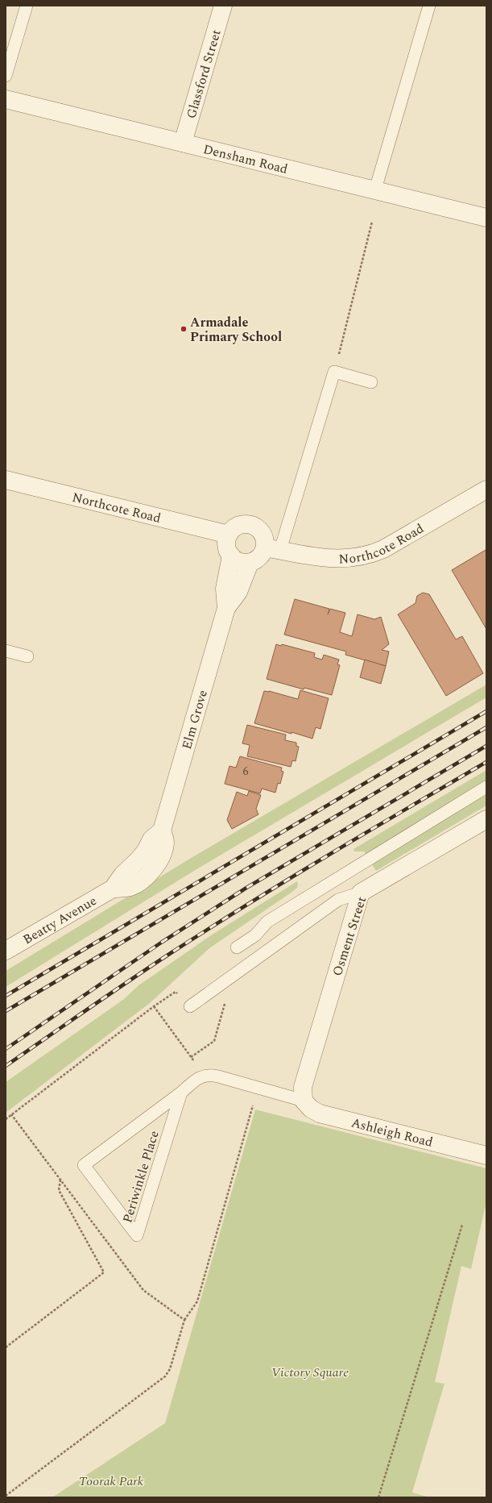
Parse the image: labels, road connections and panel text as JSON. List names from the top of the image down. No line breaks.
{"streets":{"street":["Glassford Street","Densham Road","Northcote Road","Elm Grove","Beatty Avenue","Osment Street","Ashleigh Road"],"lane":["Periwinkle Place"]},"crossings":[["Glassford Street","Densham Road"],["Northcote Road","Elm Grove"],["Elm Grove","Beatty Avenue"],["Osment Street","Ashleigh Road"]],"parks":["Victory Square","Toorak Park"],"places":["Armadale Primary School"],"house_numbers":["6"]}
